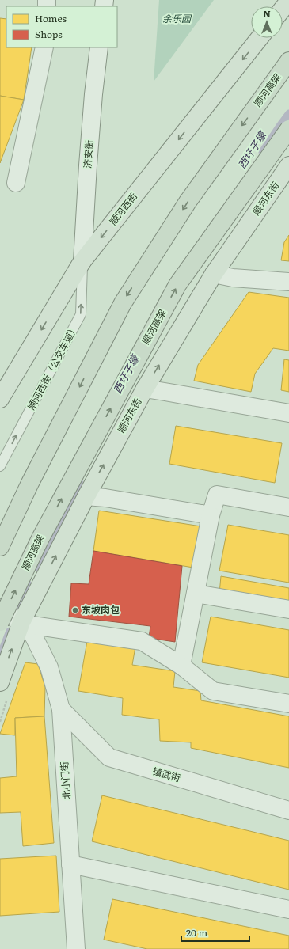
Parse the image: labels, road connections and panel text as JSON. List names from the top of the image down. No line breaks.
{"streets":{"highway":["顺河高架"],"main road":["顺河东街","顺河西街"],"street":["济安街","镇武街","北小门街"],"lane":["顺河西街（公交车道）"]},"crossings":[["济安街","顺河西街"],["济安街","顺河西街（公交车道）"],["顺河东街","北小门街"],["顺河西街","顺河西街（公交车道）"],["镇武街","北小门街"]],"one_way":["顺河东街","顺河西街","顺河西街（公交车道）"],"water":["西圩子壕"],"parks":["余乐园"],"places":["东坡肉包"],"legend":["Homes","Shops"],"scale_bar":"20 m","north":"top"}
